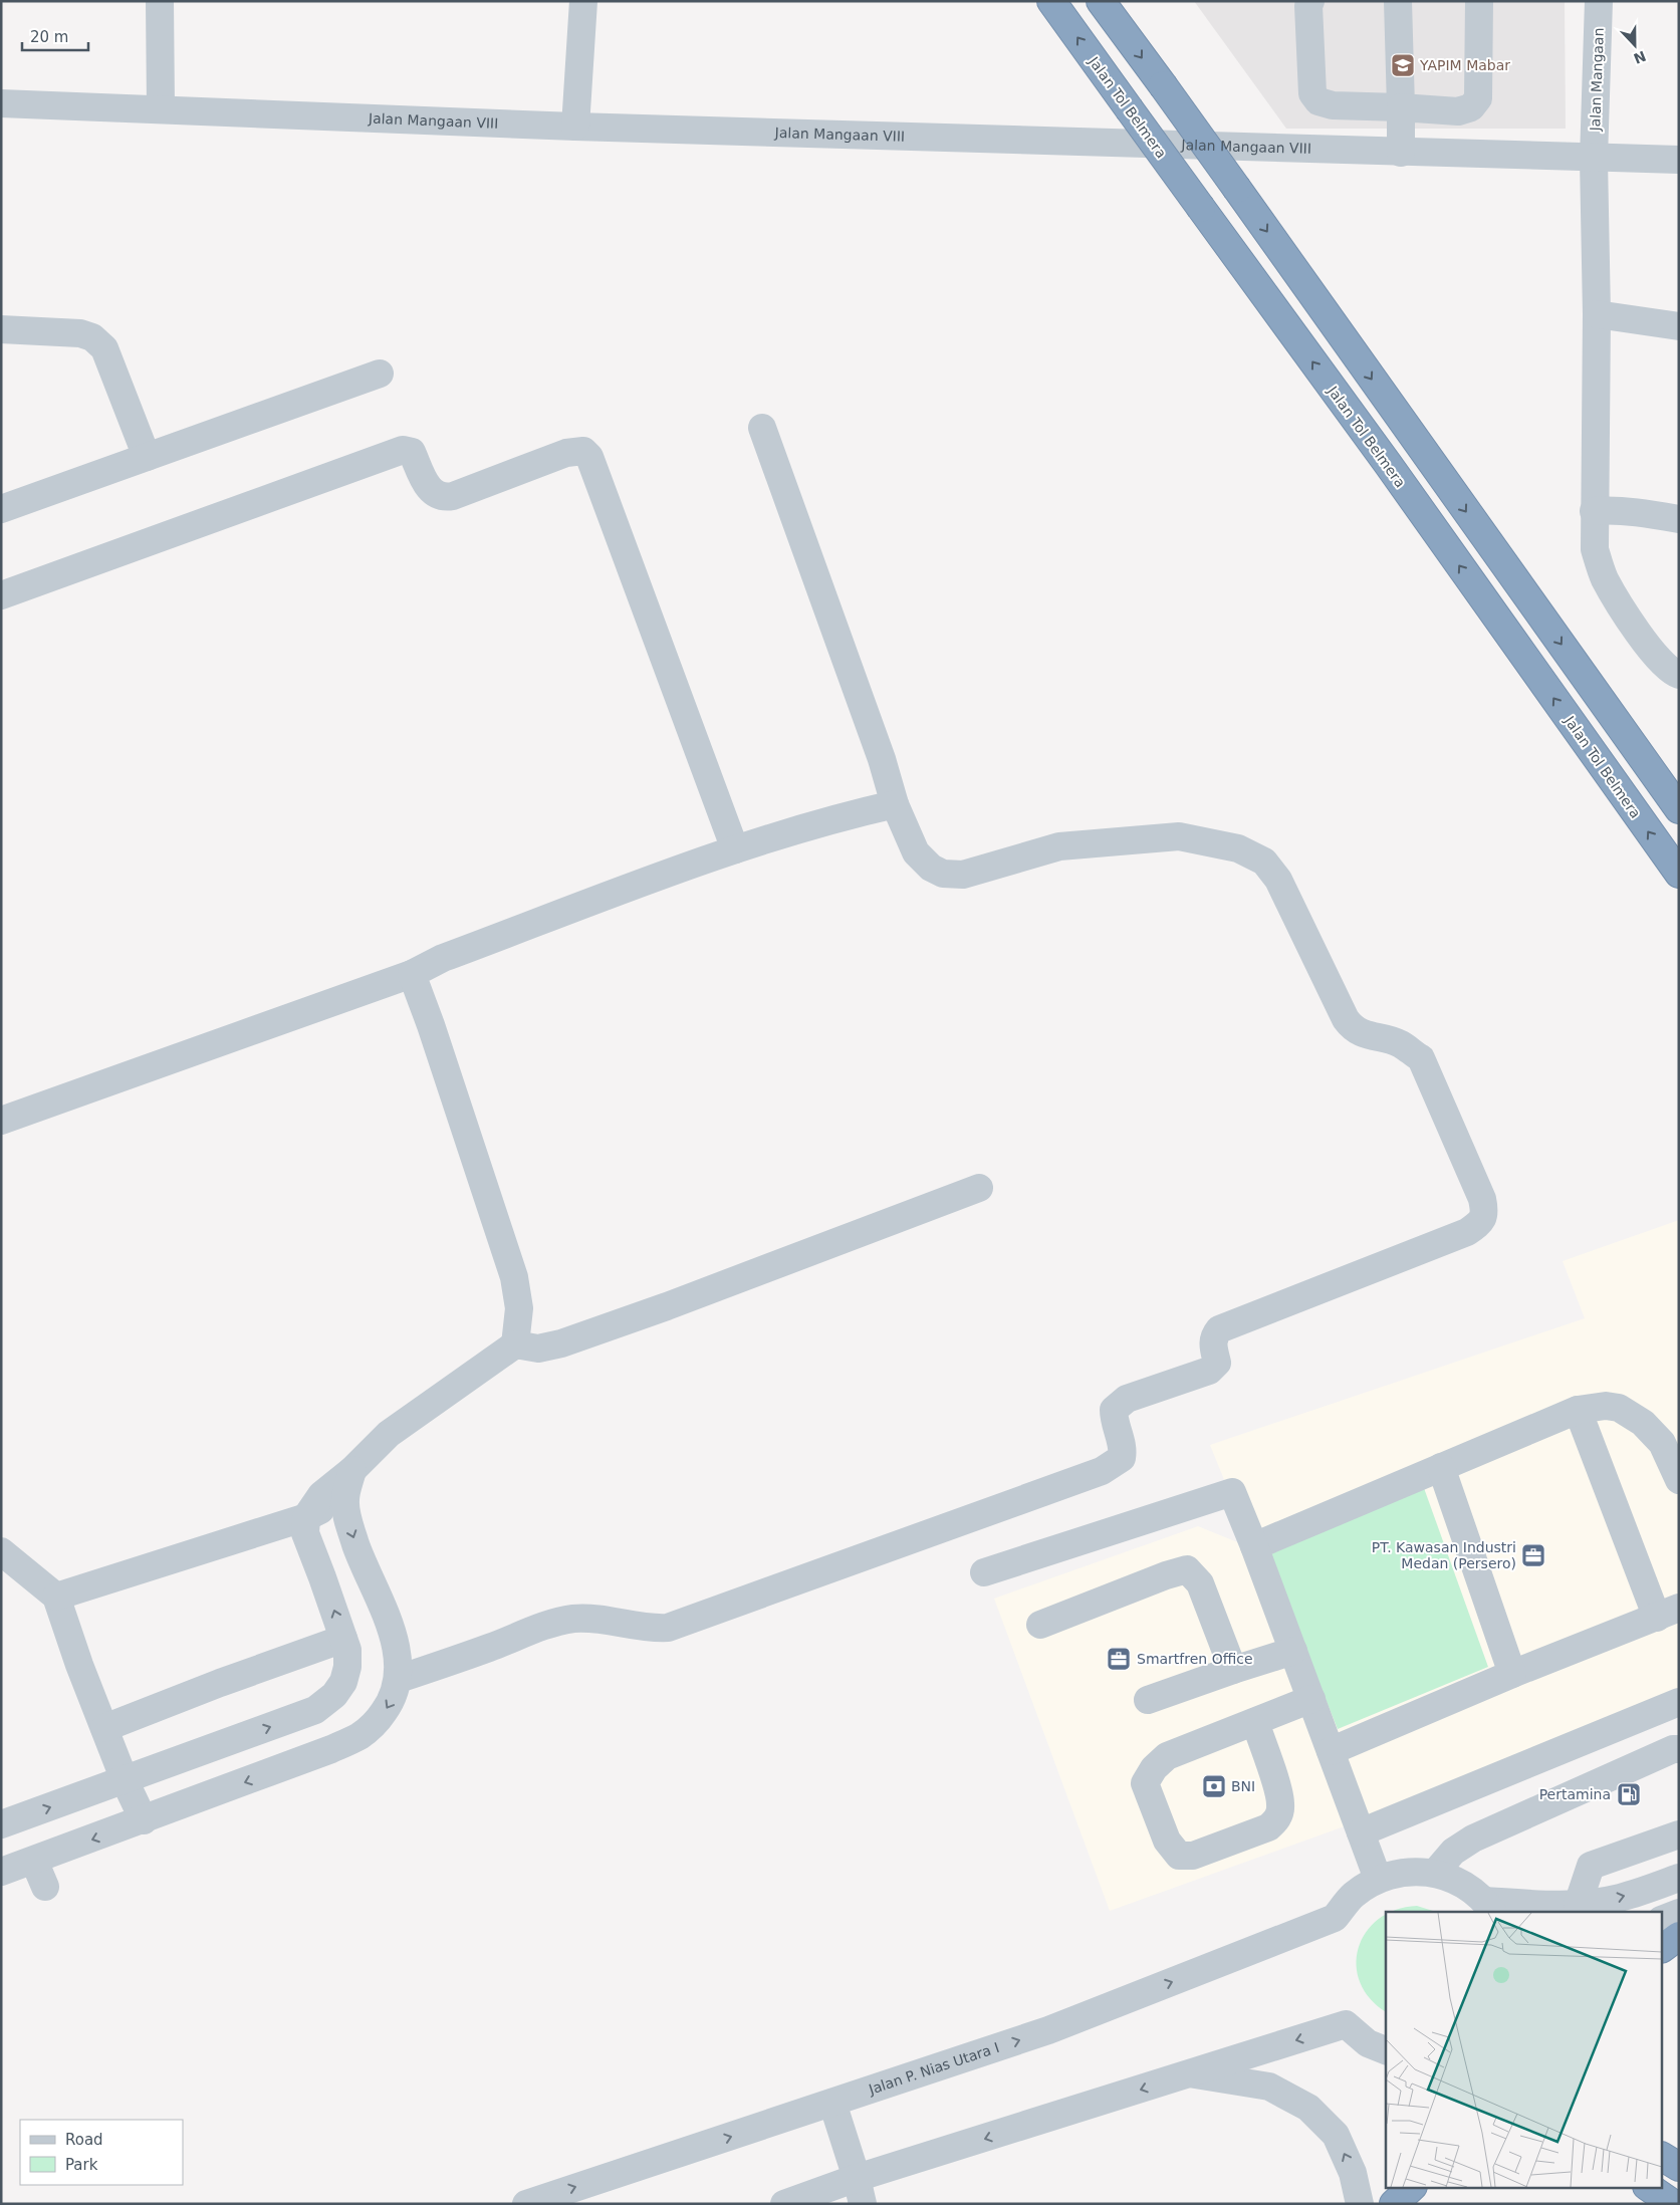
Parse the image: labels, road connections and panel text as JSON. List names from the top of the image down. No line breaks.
{"streets":{"highway":["Jalan Tol Belmera"],"street":["Jalan Mangaan","Jalan Mangaan VIII","Jalan P. Nias Utara I"]},"crossings":[["Jalan Mangaan","Jalan Mangaan VIII"]],"places":{"school or university":["YAPIM Mabar"],"office":["PT. Kawasan Industri Medan (Persero)","Smartfren Office"],"bank":["BNI"],"fuel station":["Pertamina"]},"legend":["Road","Park"],"scale_bar":"20 m","north":"bottom"}
